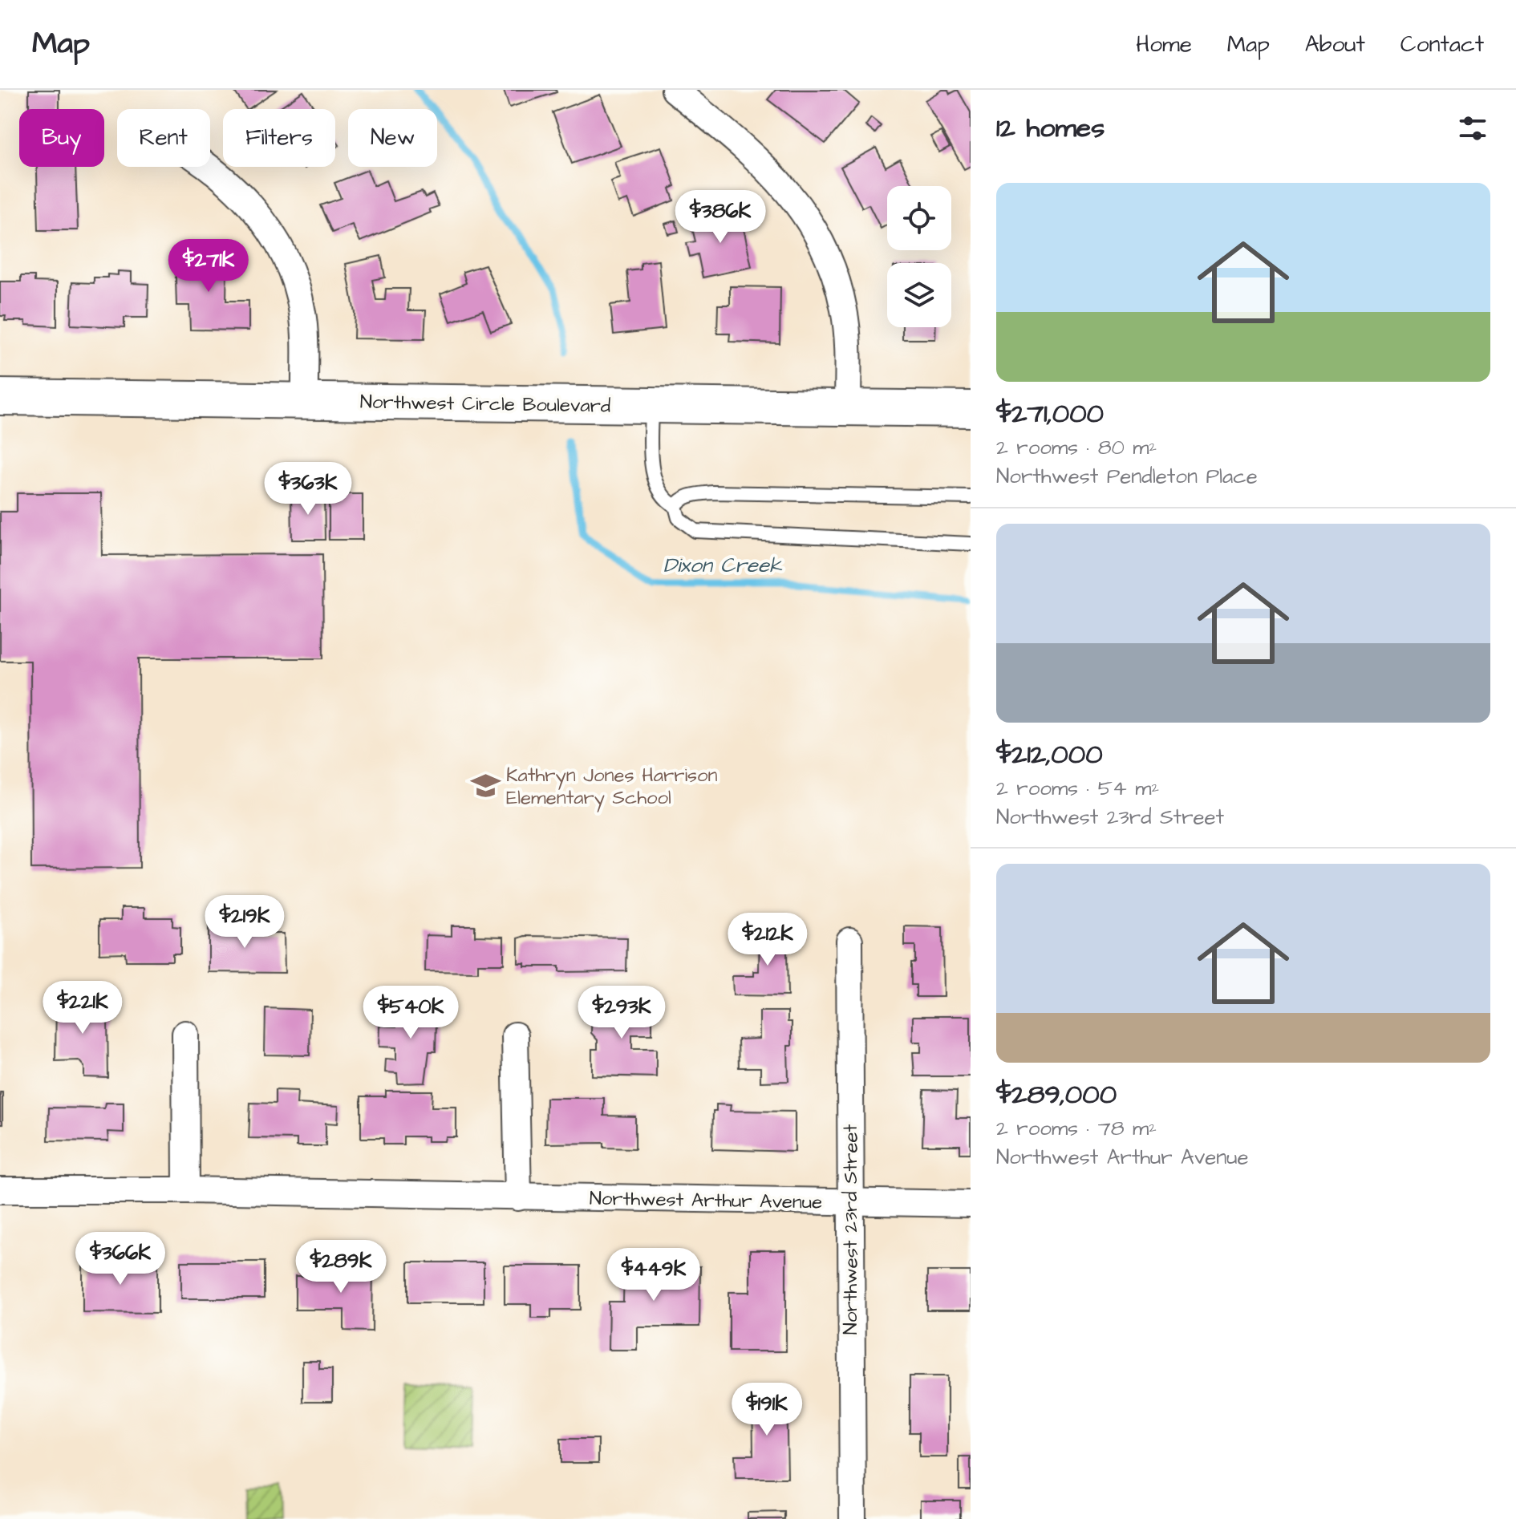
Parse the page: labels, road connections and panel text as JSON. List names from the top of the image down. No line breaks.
{"streets":{"main road":["Northwest Circle Boulevard"],"street":["Northwest Arthur Avenue","Northwest 23rd Street"]},"crossings":[["Northwest Arthur Avenue","Northwest 23rd Street"]],"water":["Dixon Creek"],"places":{"school or university":["Kathryn Jones Harrison Elementary School"]},"page":{"header":"Map","nav":["Home","Map","About","Contact"],"heading":"12 homes","chip":["Buy","Rent","Filters","New"],"list":[{"name":"$271,000","note":"2 rooms · 80 m² · Northwest Pendleton Place"},{"name":"$212,000","note":"2 rooms · 54 m² · Northwest 23rd Street"},{"name":"$289,000","note":"2 rooms · 78 m² · Northwest Arthur Avenue"}],"price":["$386K","$271K","$363K","$219K","$212K","$221K","$540K","$293K","$366K","$289K","$449K","$191K"]}}
